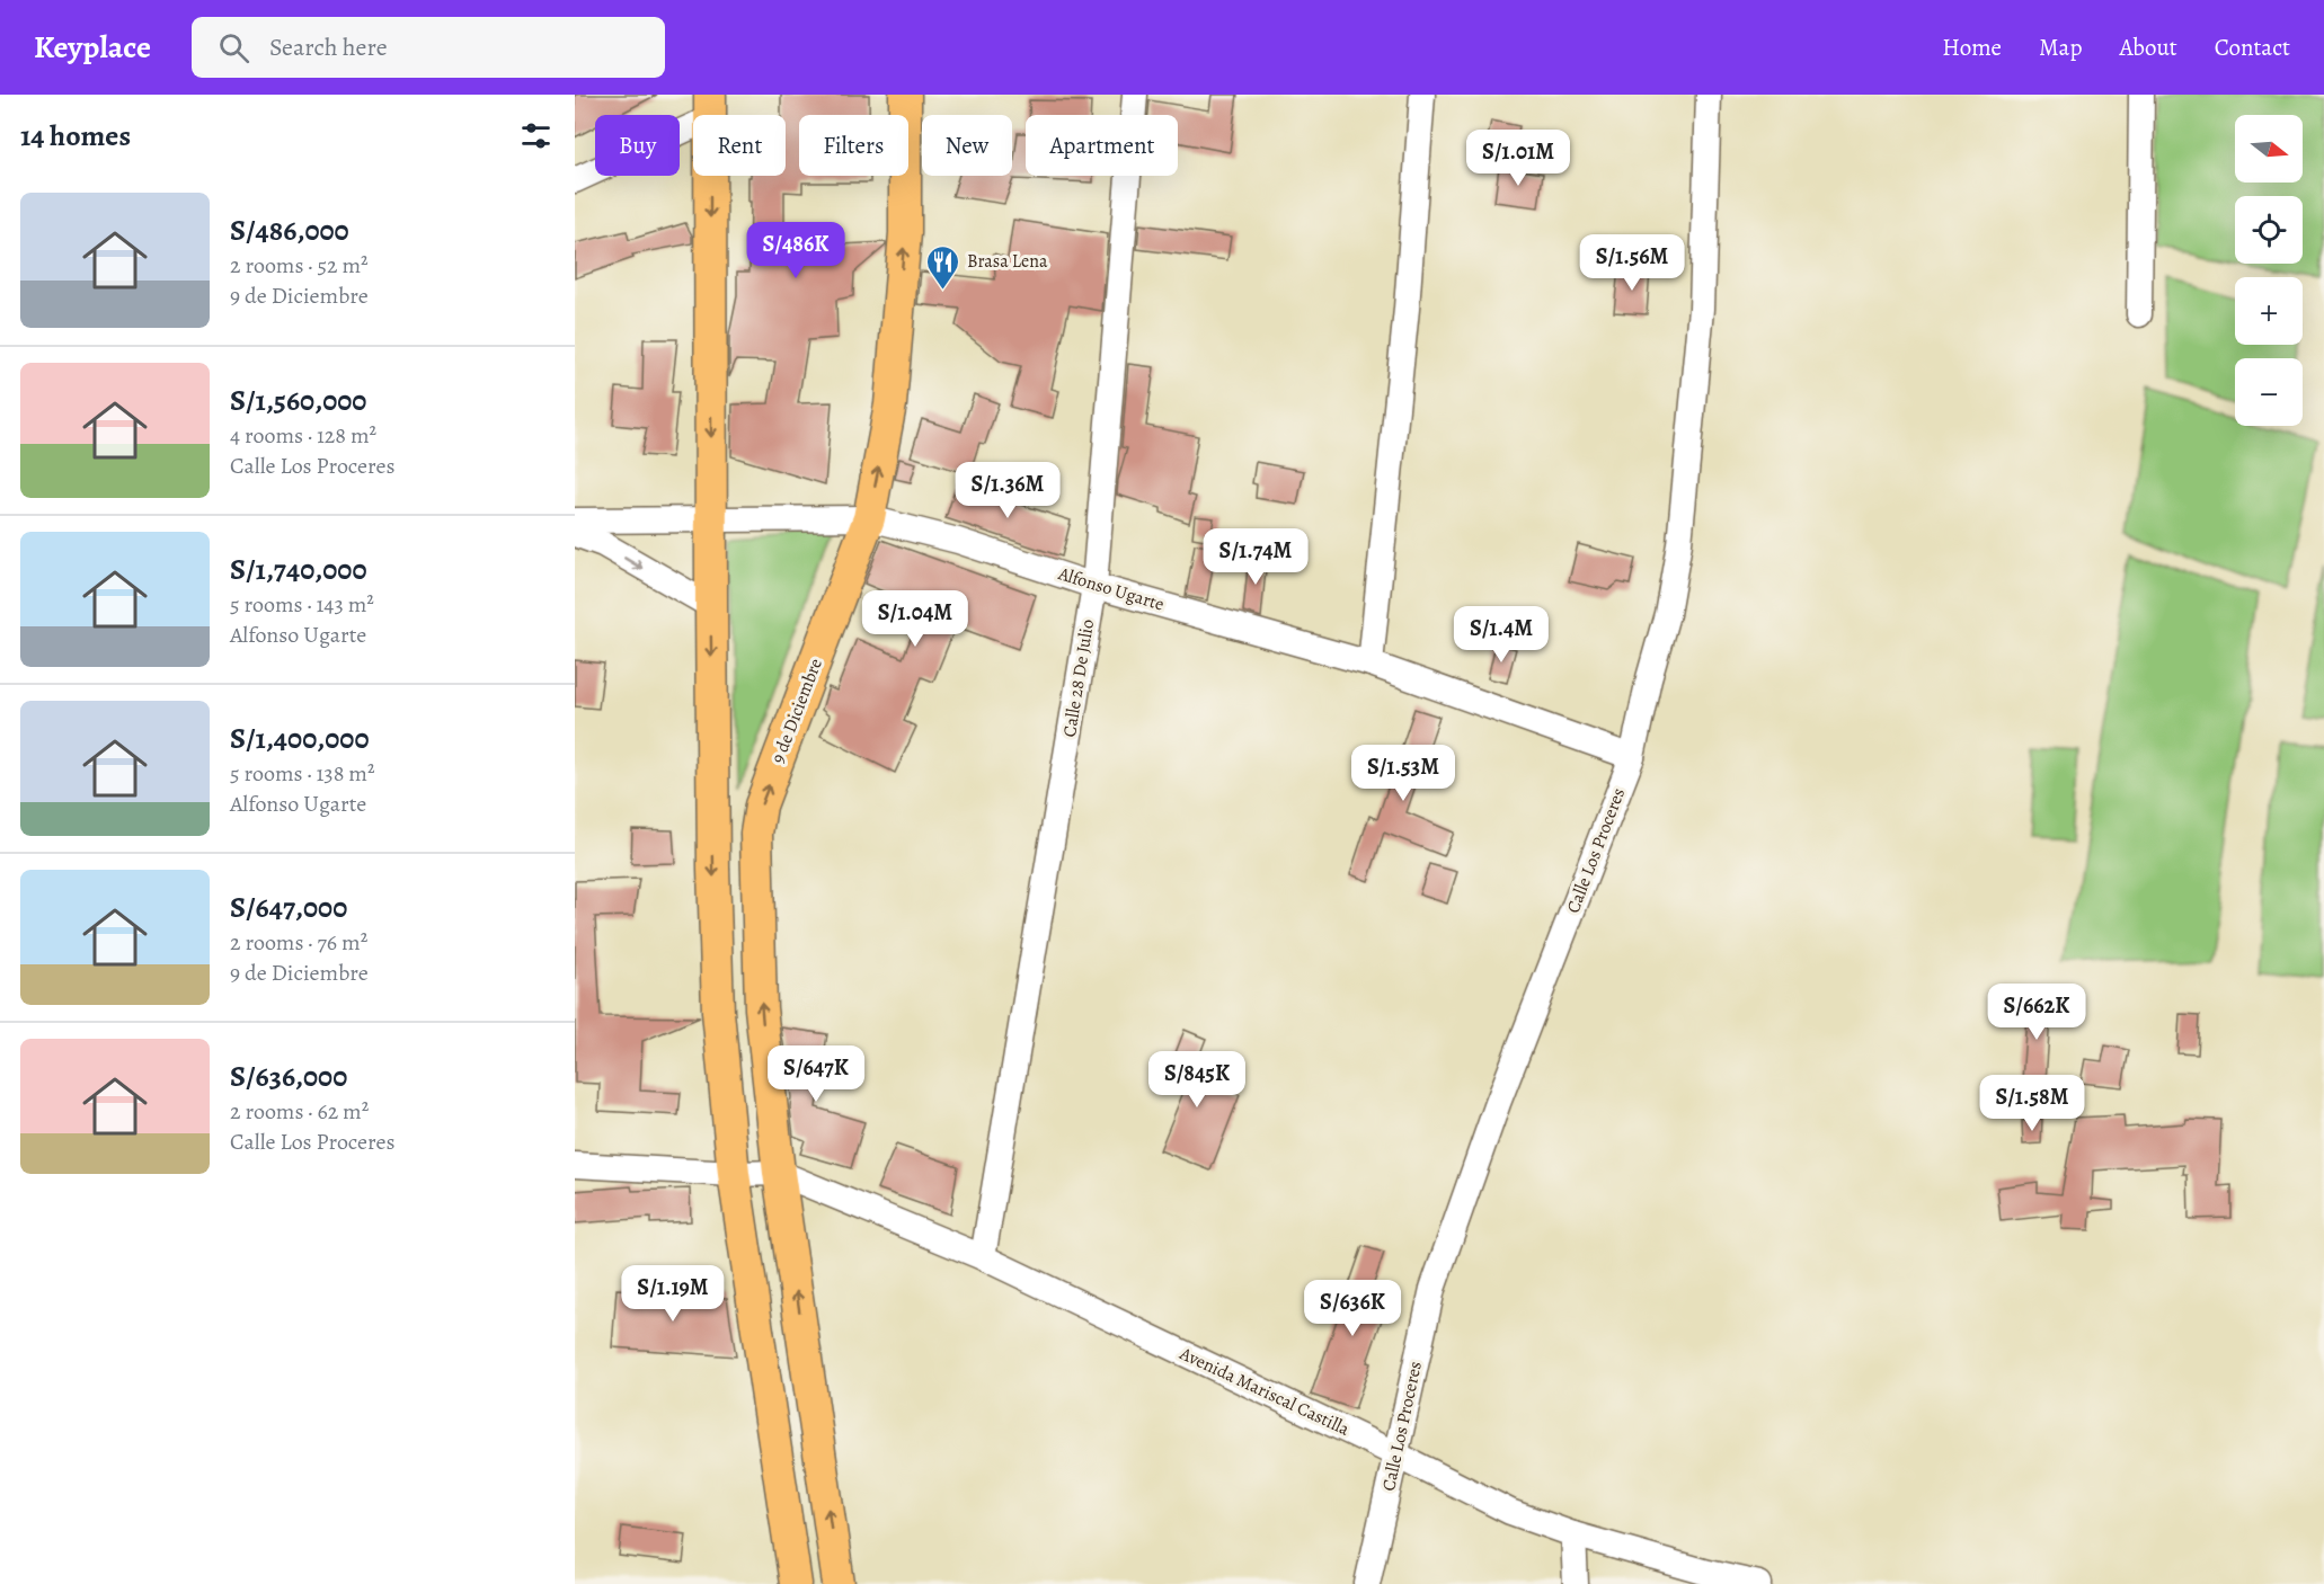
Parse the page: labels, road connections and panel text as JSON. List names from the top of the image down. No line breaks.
{"streets":{"main road":["9 de Diciembre"],"street":["Alfonso Ugarte","Calle 28 De Julio","Calle Los Proceres","Avenida Mariscal Castilla"]},"crossings":[["Alfonso Ugarte","Calle 28 De Julio"],["Alfonso Ugarte","9 de Diciembre"],["Alfonso Ugarte","Calle Los Proceres"],["Calle 28 De Julio","Avenida Mariscal Castilla"],["9 de Diciembre","Avenida Mariscal Castilla"],["Calle Los Proceres","Avenida Mariscal Castilla"]],"places":{"restaurant":["Brasa Lena"]},"north":"right","page":{"header":"Keyplace","search":"Search here","nav":["Home","Map","About","Contact"],"heading":"14 homes","map_buttons":["+","−"],"chip":["Buy","Rent","Filters","New","Apartment"],"price":["S/1.01M","S/486K","S/1.56M","S/1.36M","S/1.74M","S/1.04M","S/1.4M","S/1.53M","S/662K","S/647K","S/845K","S/1.58M","S/1.19M","S/636K"],"list":[{"name":"S/486,000","note":"2 rooms · 52 m² · 9 de Diciembre"},{"name":"S/1,560,000","note":"4 rooms · 128 m² · Calle Los Proceres"},{"name":"S/1,740,000","note":"5 rooms · 143 m² · Alfonso Ugarte"},{"name":"S/1,400,000","note":"5 rooms · 138 m² · Alfonso Ugarte"},{"name":"S/647,000","note":"2 rooms · 76 m² · 9 de Diciembre"},{"name":"S/636,000","note":"2 rooms · 62 m² · Calle Los Proceres"}]}}
